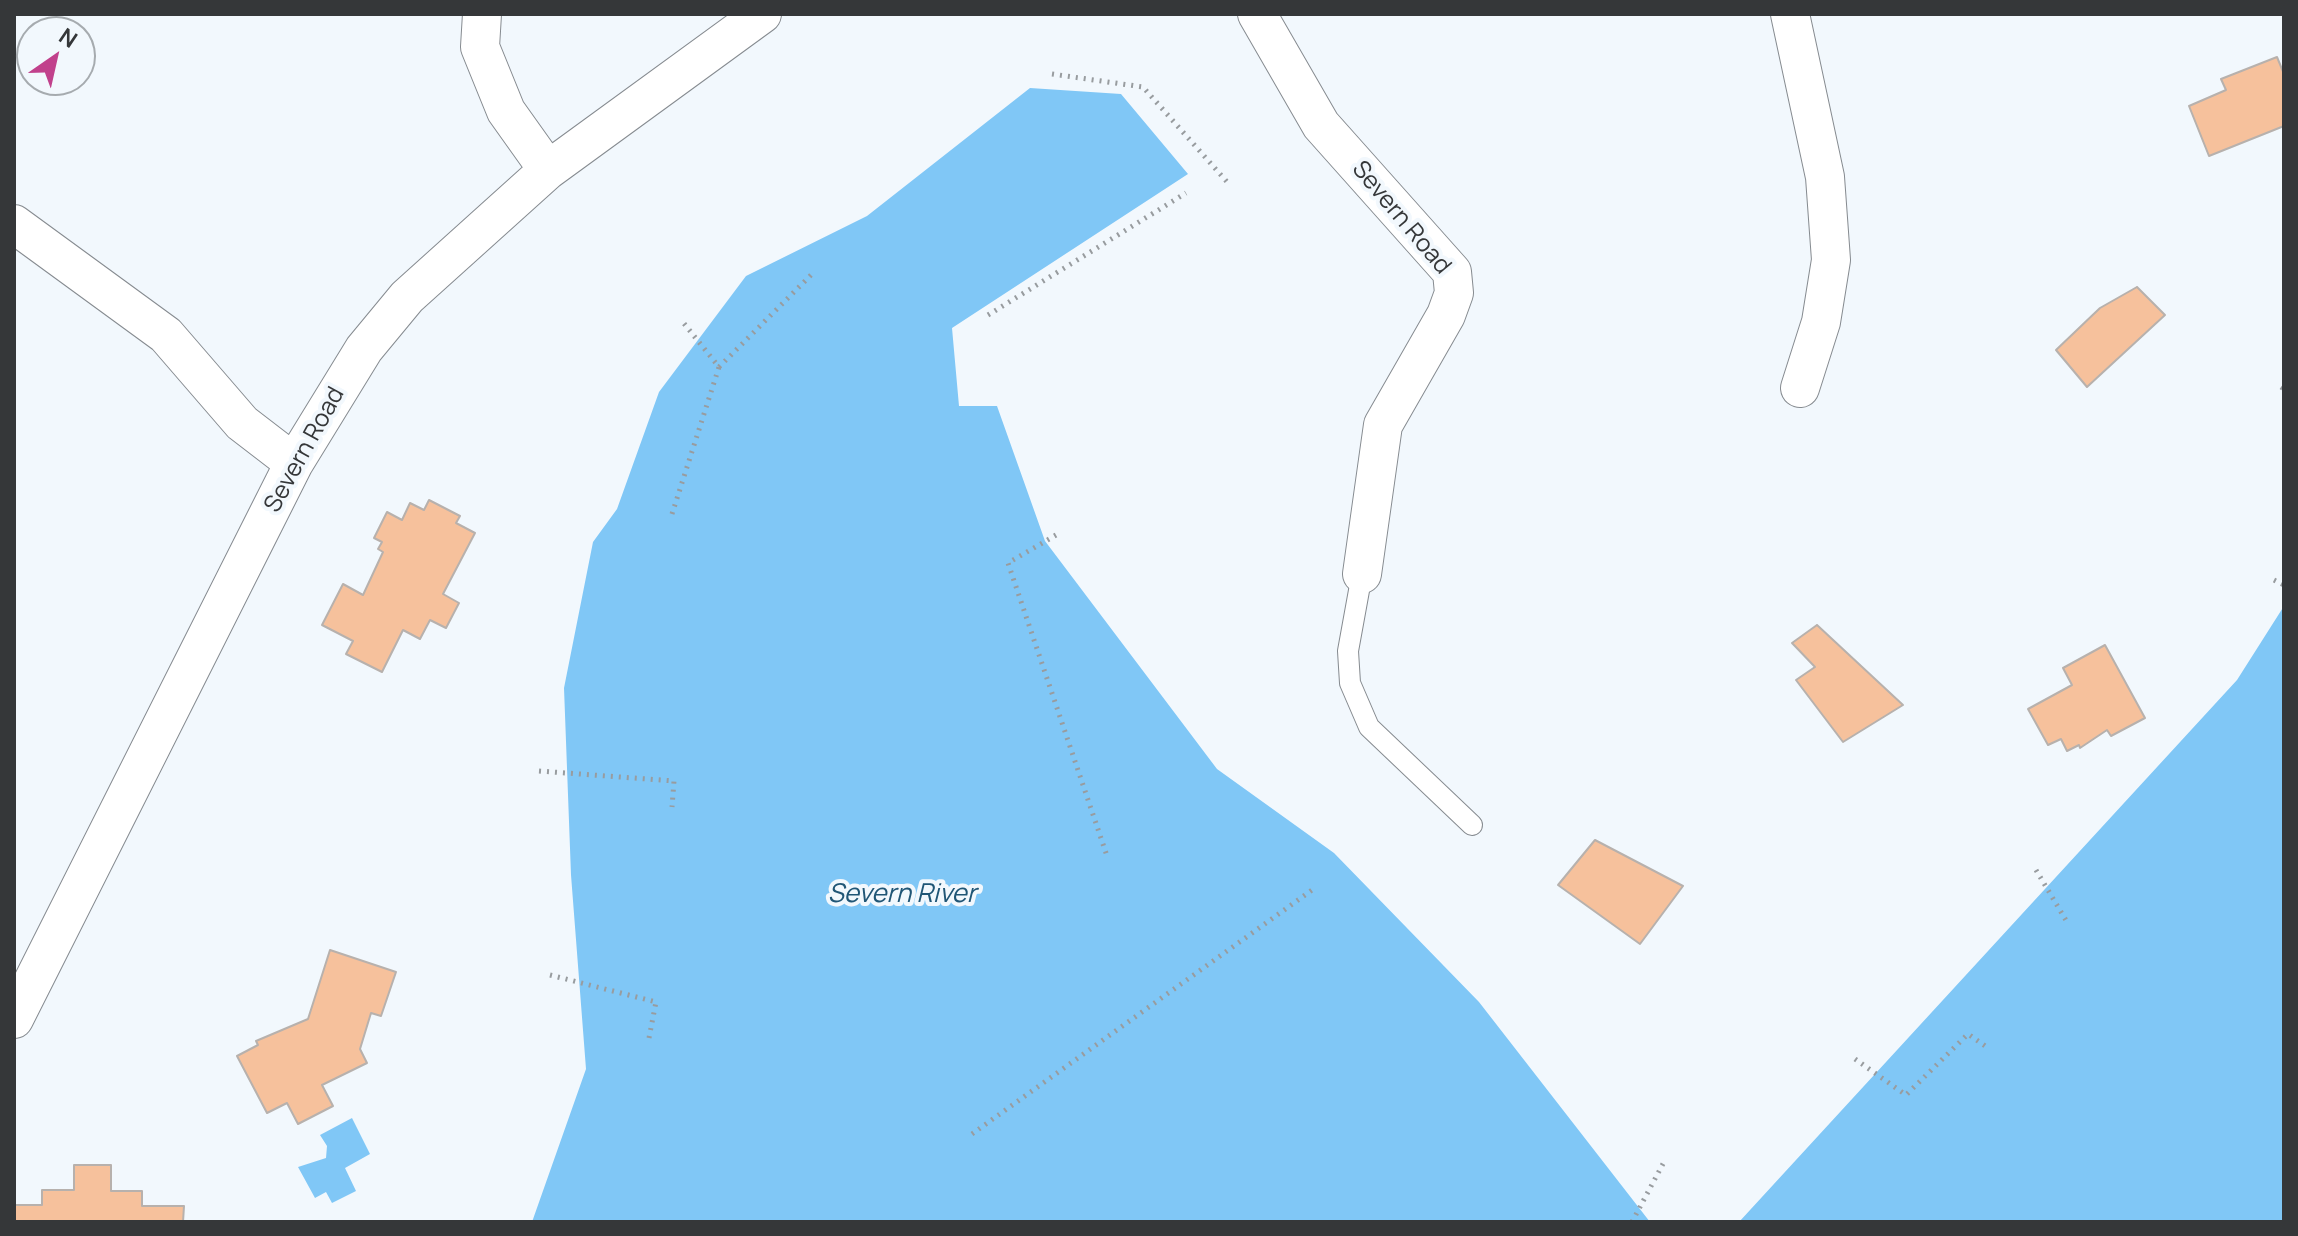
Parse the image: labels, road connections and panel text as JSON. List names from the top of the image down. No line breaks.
{"streets":{"street":["Severn Road"]},"water":["Severn River"],"north":"top right"}
